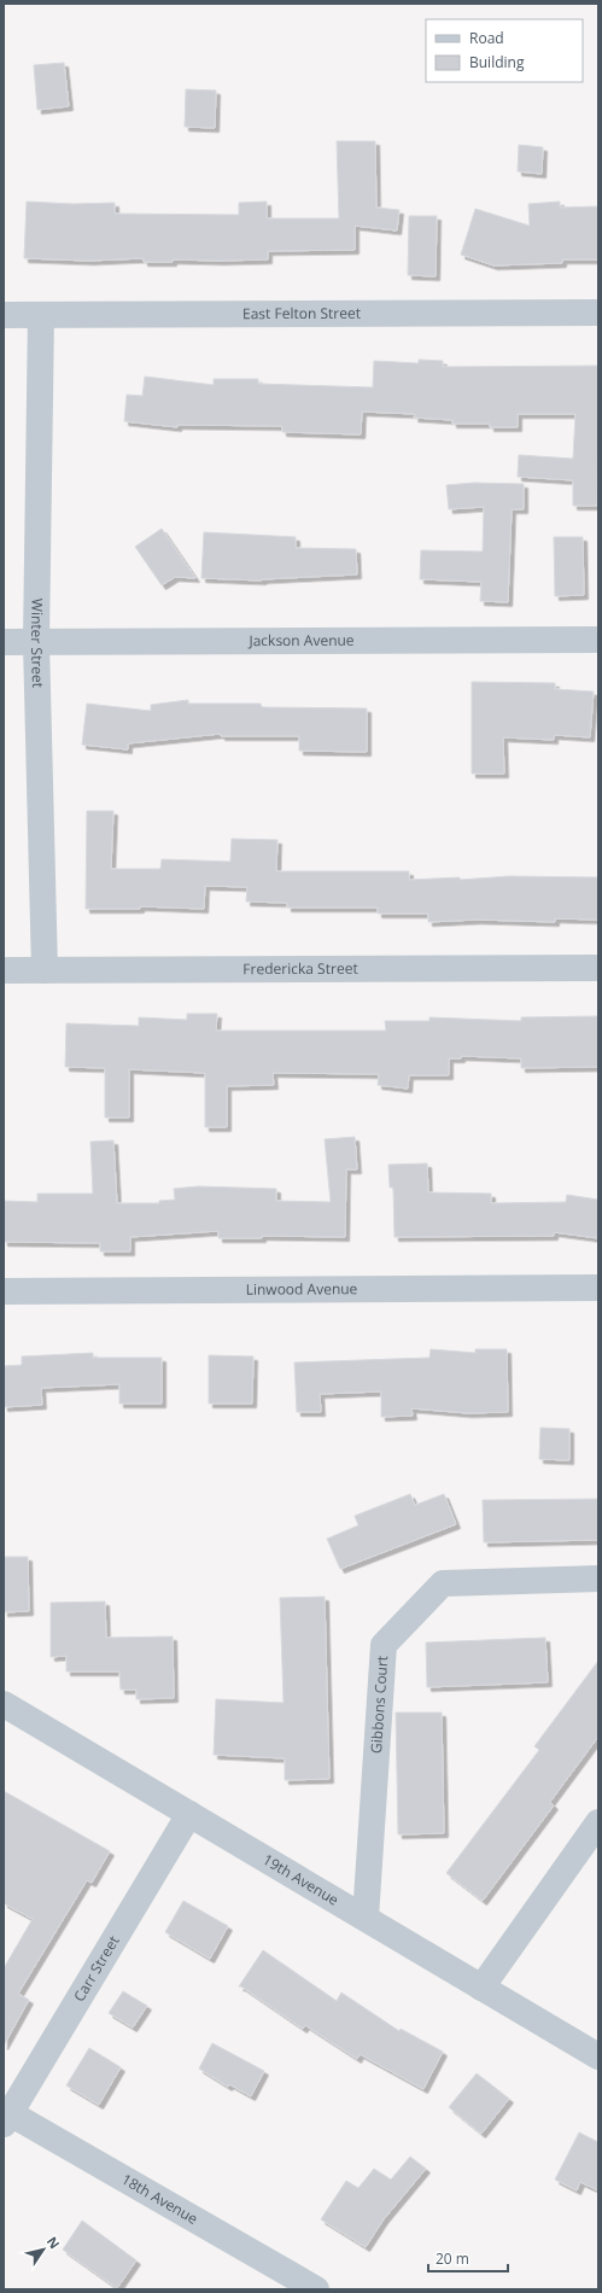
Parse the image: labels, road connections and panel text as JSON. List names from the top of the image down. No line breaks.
{"streets":{"street":["East Felton Street","Jackson Avenue","Winter Street","Fredericka Street","Linwood Avenue","Gibbons Court","19th Avenue","Carr Street","18th Avenue"]},"crossings":[["East Felton Street","Winter Street"],["Jackson Avenue","Winter Street"],["Winter Street","Fredericka Street"],["Gibbons Court","19th Avenue"],["19th Avenue","Carr Street"],["Carr Street","18th Avenue"]],"legend":["Road","Building"],"scale_bar":"20 m","north":"top right"}
